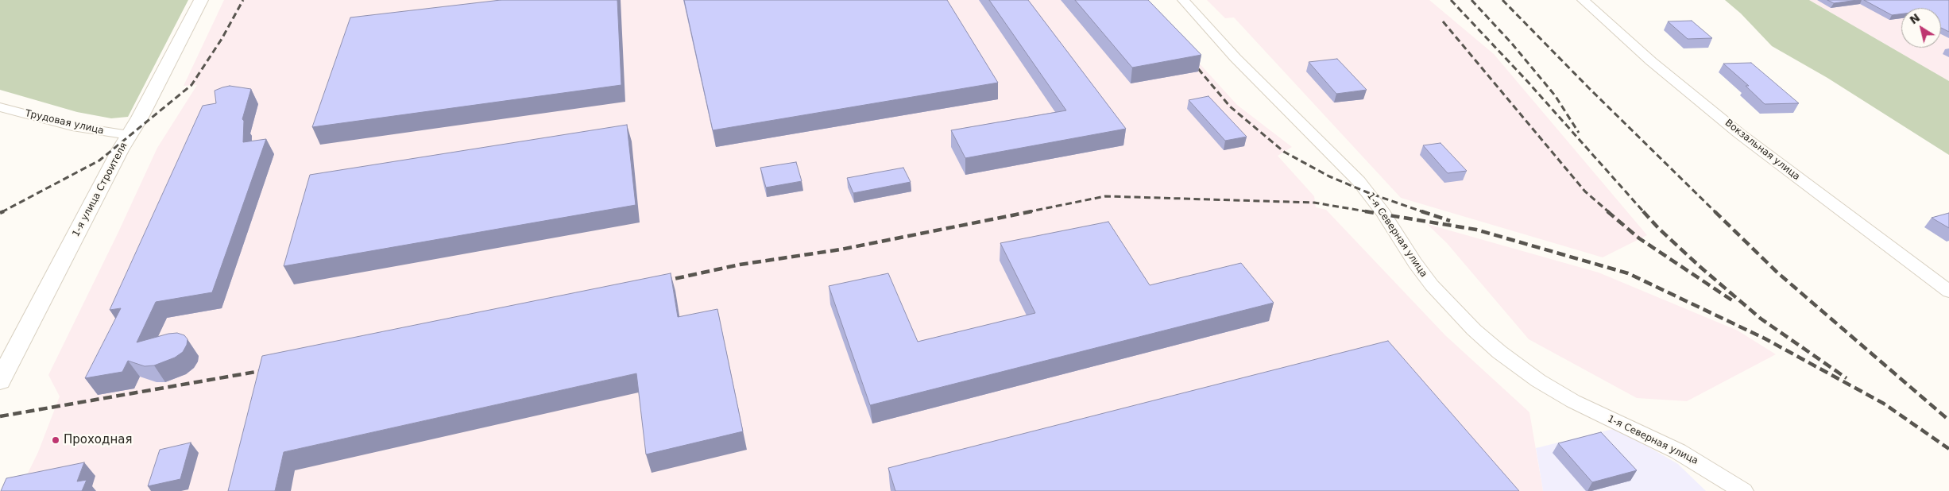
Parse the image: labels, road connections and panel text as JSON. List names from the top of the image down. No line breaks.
{"streets":{"street":["Трудовая улица","Вокзальная улица","1-я улица Строителя","1-я Северная улица"]},"crossings":[["Трудовая улица","1-я улица Строителя"]],"places":["Проходная"],"north":"top left"}
